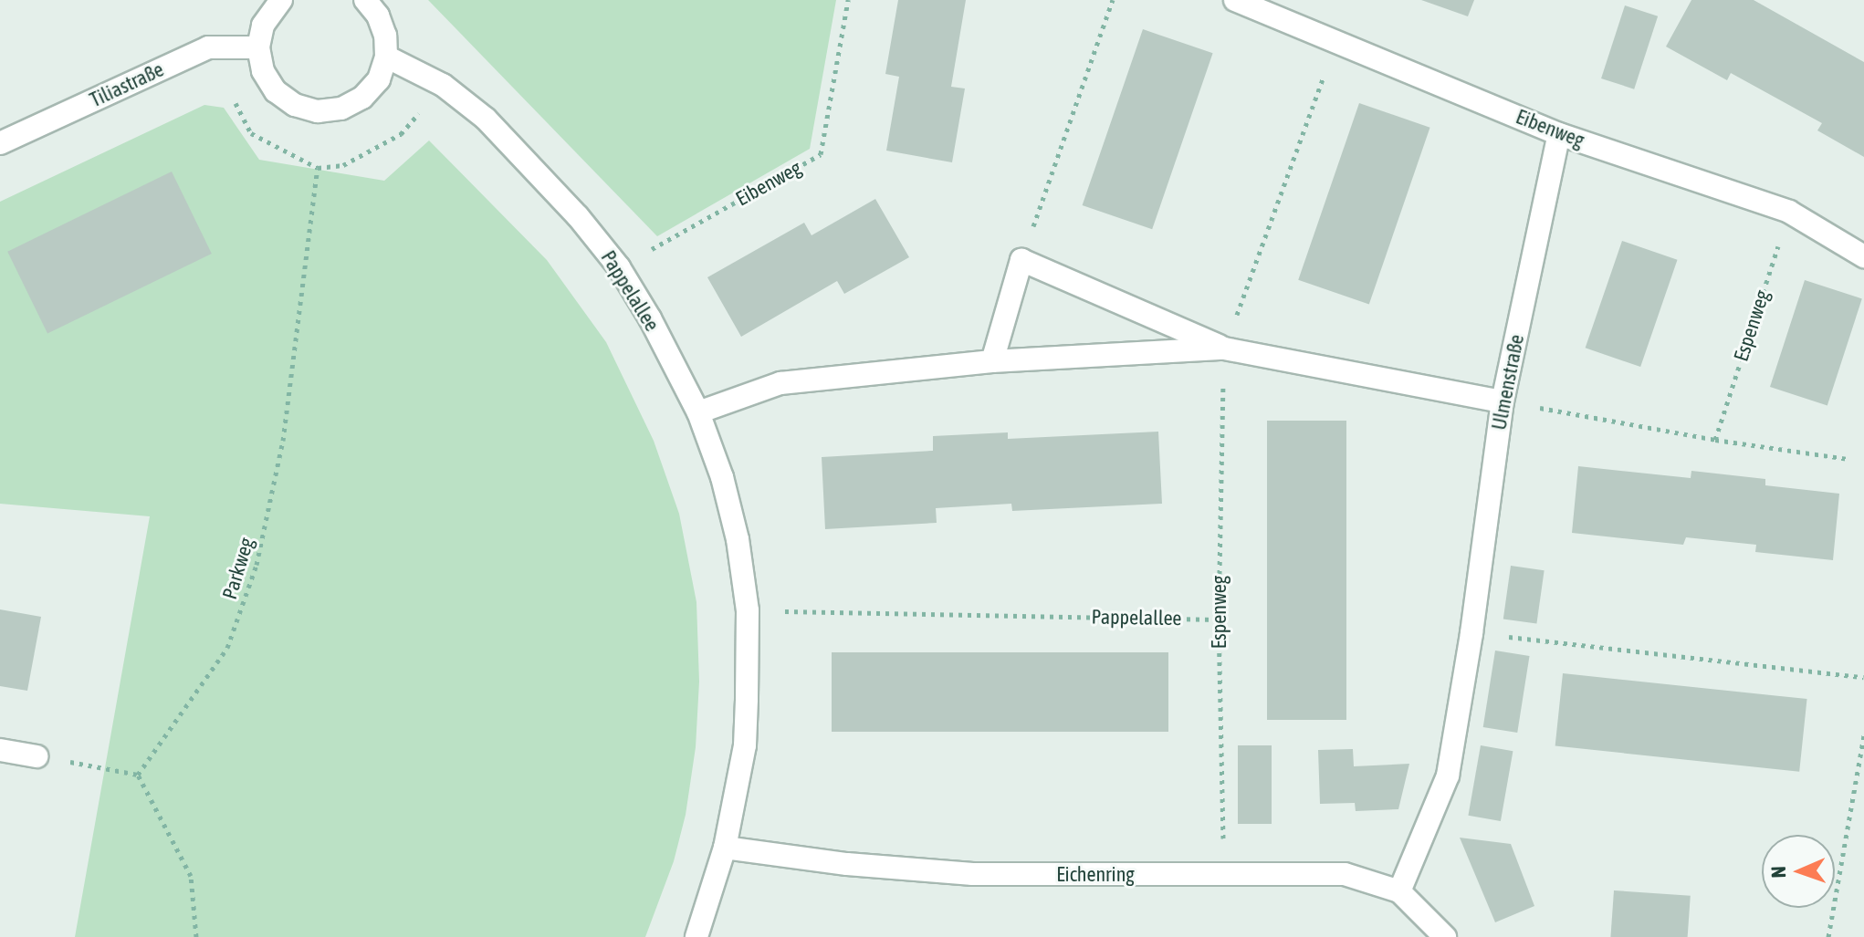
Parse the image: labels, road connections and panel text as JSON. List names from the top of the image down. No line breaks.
{"streets":{"street":["Tiliastraße","Eibenweg","Pappelallee","Ulmenstraße","Eichenring"],"path":["Espenweg","Parkweg"]},"crossings":[["Eibenweg","Pappelallee"],["Eibenweg","Espenweg"],["Eibenweg","Ulmenstraße"],["Pappelallee","Espenweg"],["Pappelallee","Eichenring"],["Espenweg","Eichenring"],["Ulmenstraße","Eichenring"]],"north":"left"}
